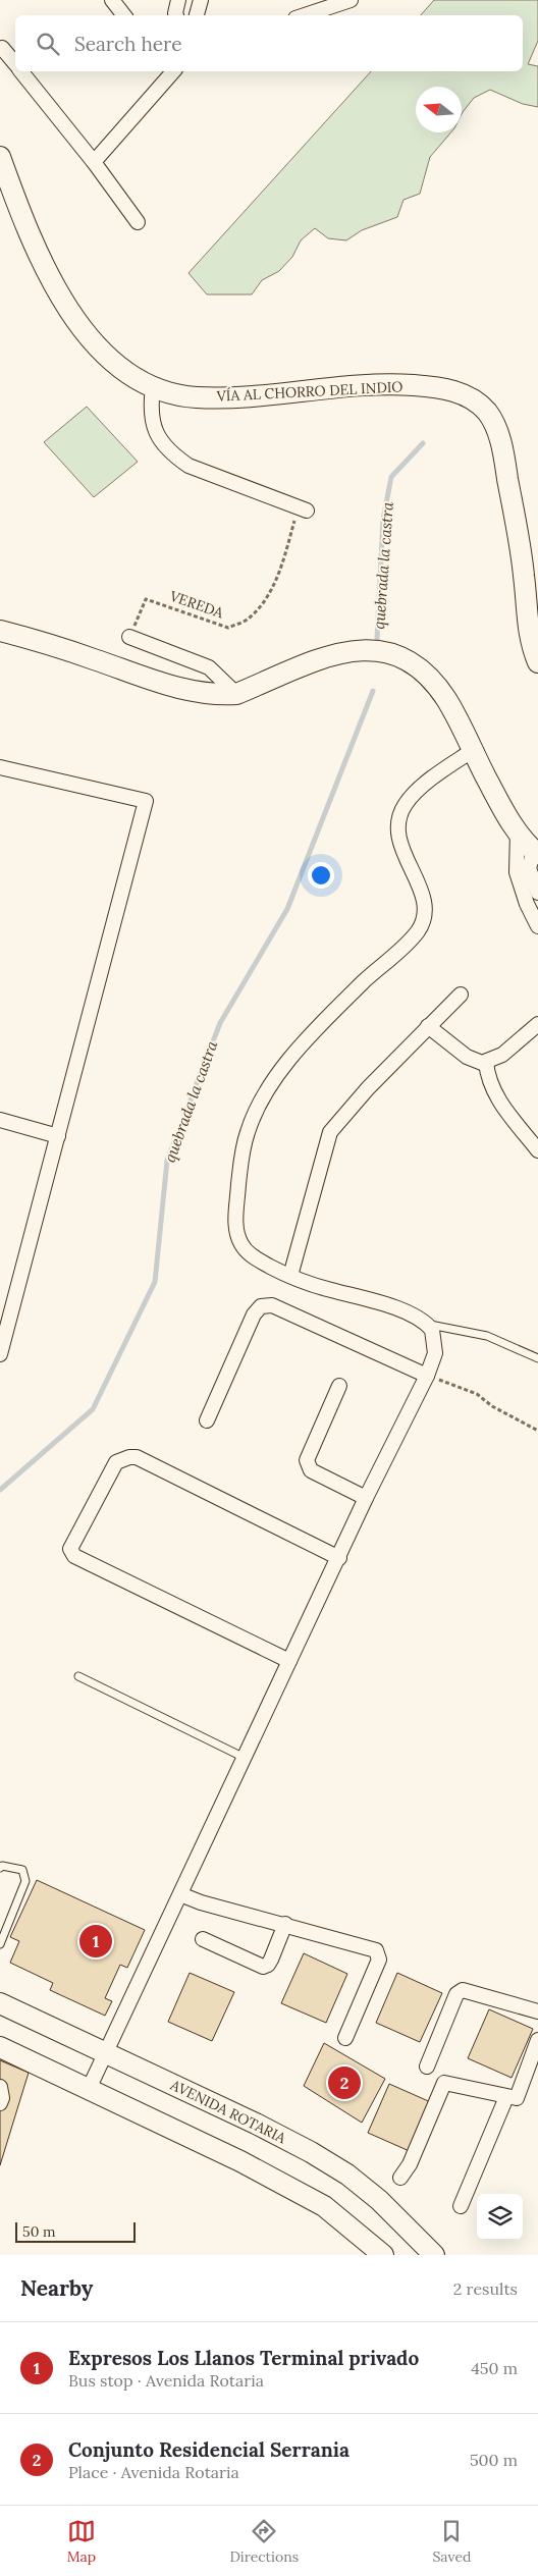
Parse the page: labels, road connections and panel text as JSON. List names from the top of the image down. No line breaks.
{"streets":{"street":["VÍA AL CHORRO DEL INDIO","AVENIDA ROTARIA"],"path":["VEREDA"]},"water":["quebrada la castra"],"scale_bar":"50 m","north":"left","page":{"search":"Search here","pins":["1","2"],"scale":"50 m","heading":["Nearby","2 results"],"list":[{"mark":"1","name":"Expresos Los Llanos Terminal privado","note":"Bus stop · Avenida Rotaria","value":"450 m"},{"mark":"2","name":"Conjunto Residencial Serrania","note":"Place · Avenida Rotaria","value":"500 m"}],"nav":["Map","Directions","Saved"]}}
